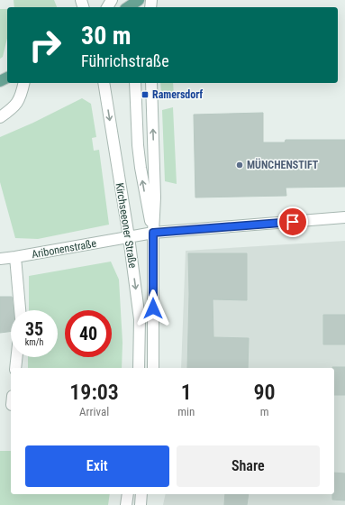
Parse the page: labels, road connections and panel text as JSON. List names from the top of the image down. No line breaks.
{"streets":{"street":["Kirchseeoner Straße","Aribonenstraße"]},"crossings":[["Kirchseeoner Straße","Aribonenstraße"]],"places":{"transit":["Ramersdorf"],"other":["MÜNCHENSTIFT"]},"page":{"turn":["30 m","Führichstraße"],"speed":"35 km/h","limit":"40","eta":["19:03","Arrival","1","min","90","m"],"buttons":["Exit","Share"]}}
